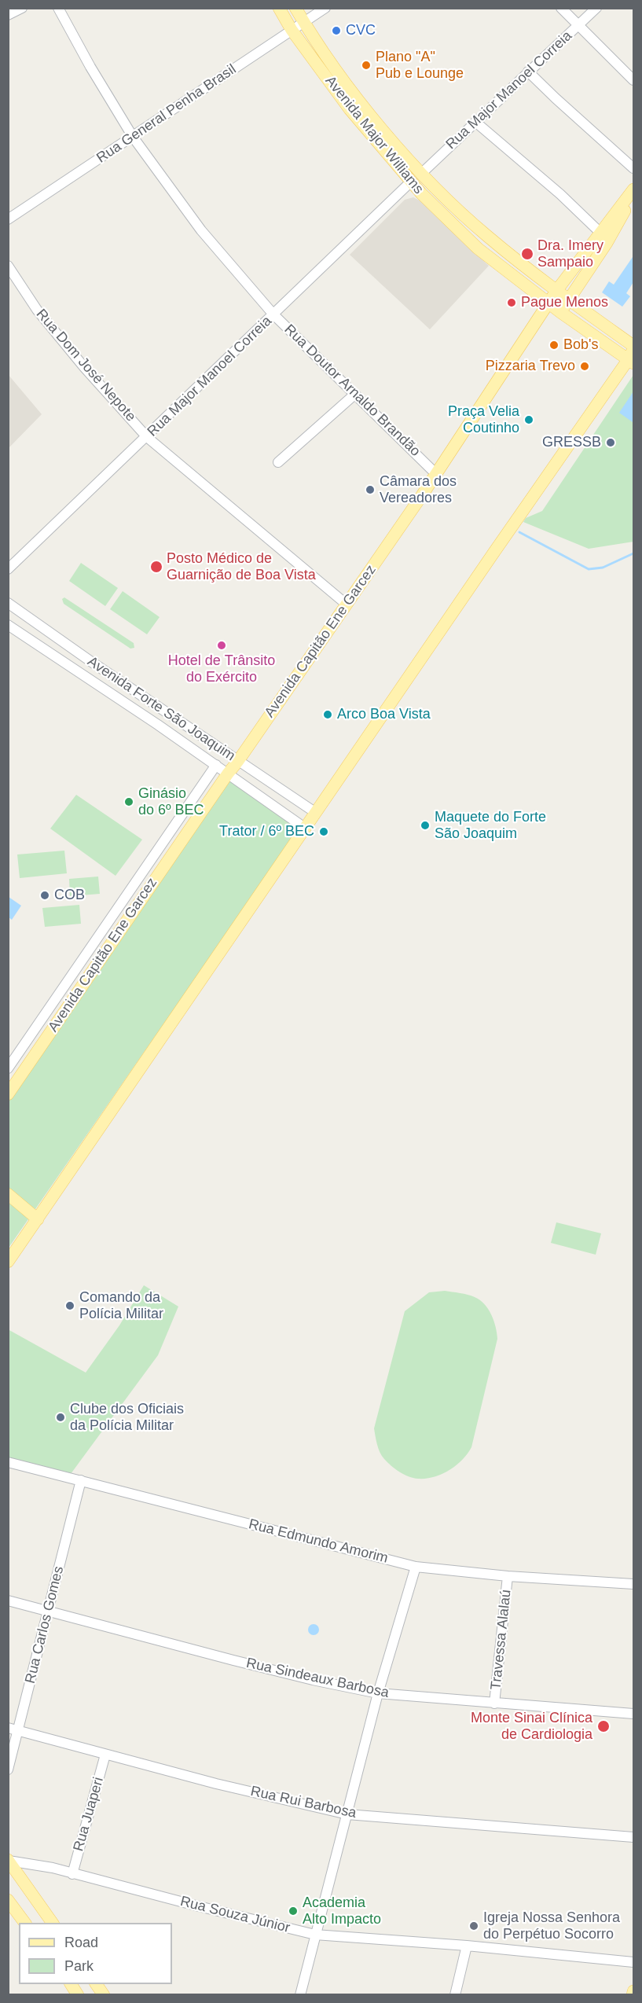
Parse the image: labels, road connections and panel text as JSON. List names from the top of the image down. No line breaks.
{"streets":{"main road":["Avenida Major Williams","Avenida Capitão Ene Garcez"],"street":["Rua Major Manoel Correia","Rua General Penha Brasil","Rua Dom José Nepote","Rua Doutor Arnaldo Brandão","Avenida Forte São Joaquim","Rua Edmundo Amorim","Rua Carlos Gomes","Travessa Alalaú","Rua Sindeaux Barbosa","Rua Rui Barbosa","Rua Juaperi","Rua Souza Júnior"]},"crossings":[["Rua Major Manoel Correia","Avenida Major Williams"],["Rua Major Manoel Correia","Rua Dom José Nepote"],["Rua Major Manoel Correia","Rua Doutor Arnaldo Brandão"],["Rua General Penha Brasil","Avenida Major Williams"],["Rua General Penha Brasil","Rua Doutor Arnaldo Brandão"],["Avenida Major Williams","Avenida Capitão Ene Garcez"],["Rua Dom José Nepote","Avenida Capitão Ene Garcez"],["Rua Doutor Arnaldo Brandão","Avenida Capitão Ene Garcez"],["Avenida Capitão Ene Garcez","Avenida Forte São Joaquim"],["Rua Edmundo Amorim","Rua Carlos Gomes"],["Rua Edmundo Amorim","Travessa Alalaú"],["Rua Carlos Gomes","Rua Sindeaux Barbosa"],["Rua Carlos Gomes","Rua Rui Barbosa"],["Travessa Alalaú","Rua Sindeaux Barbosa"],["Rua Rui Barbosa","Rua Juaperi"],["Rua Juaperi","Rua Souza Júnior"]],"places":["CVC","Plano \"A\" Pub e Lounge","Dra. Imery Sampaio","Pague Menos","Bob's","Pizzaria Trevo","Praça Velia Coutinho","GRESSB","Câmara dos Vereadores","Posto Médico de Guarnição de Boa Vista","Hotel de Trânsito do Exército","Arco Boa Vista","Ginásio do 6º BEC","Maquete do Forte São Joaquim","Trator / 6º BEC","COB","Comando da Polícia Militar","Clube dos Oficiais da Polícia Militar","Monte Sinai Clínica de Cardiologia","Academia Alto Impacto","Igreja Nossa Senhora do Perpétuo Socorro"],"legend":["Road","Park"]}
